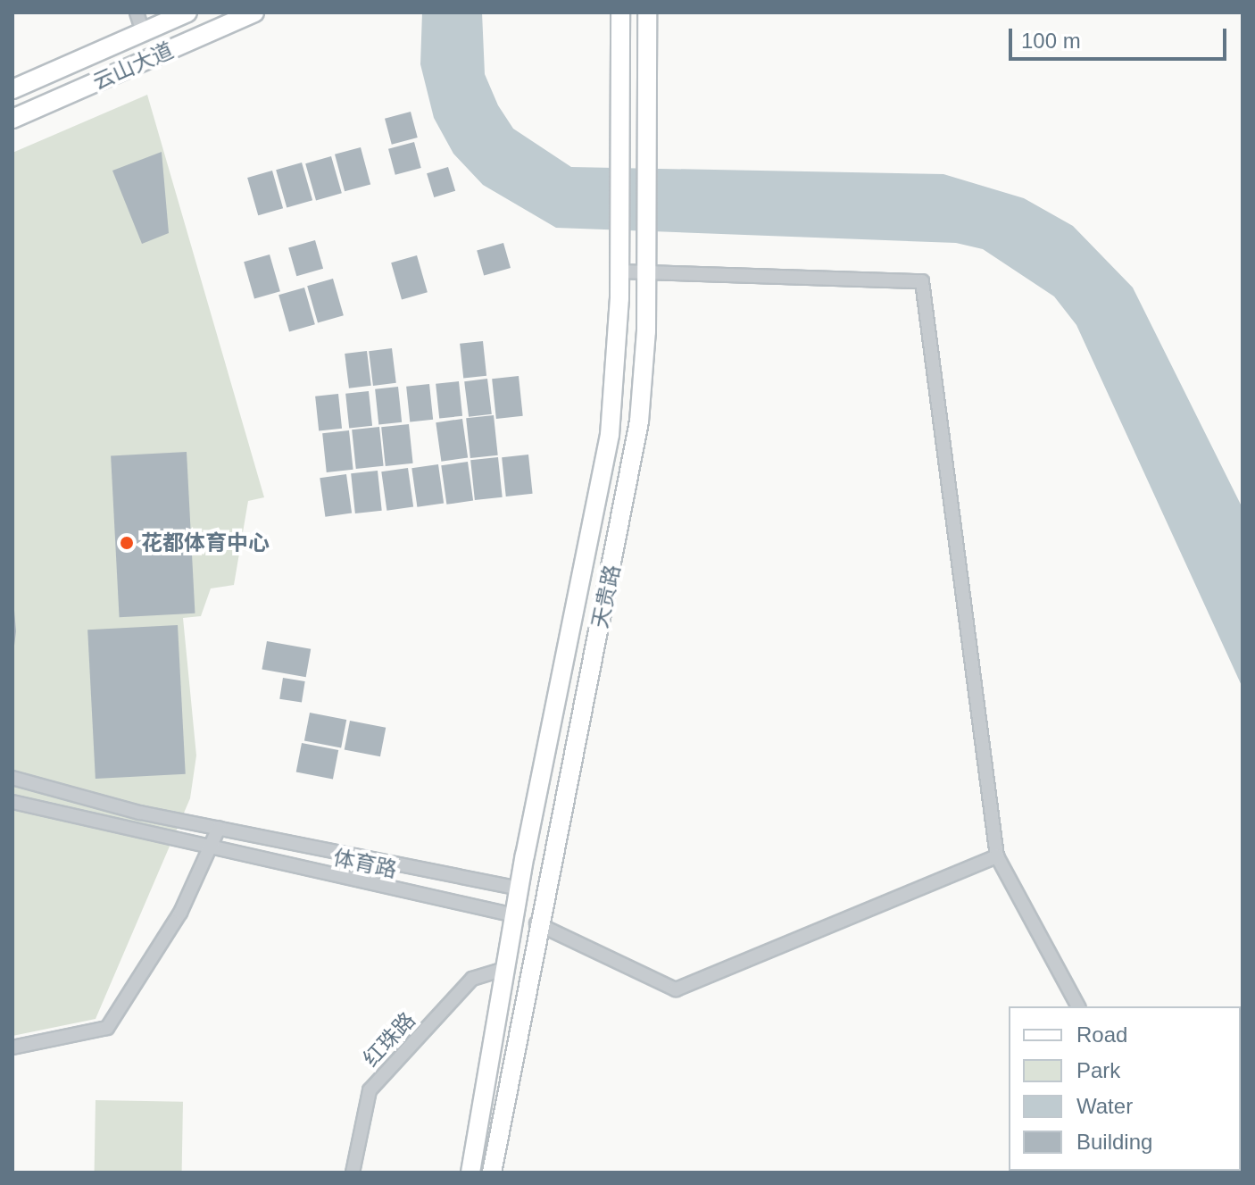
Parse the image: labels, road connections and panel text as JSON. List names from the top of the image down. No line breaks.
{"streets":{"main road":["云山大道","天贵路"],"street":["体育路","红珠路"]},"crossings":[["天贵路","体育路"],["天贵路","红珠路"]],"places":["花都体育中心"],"legend":["Road","Park","Water","Building"],"scale_bar":"100 m"}
